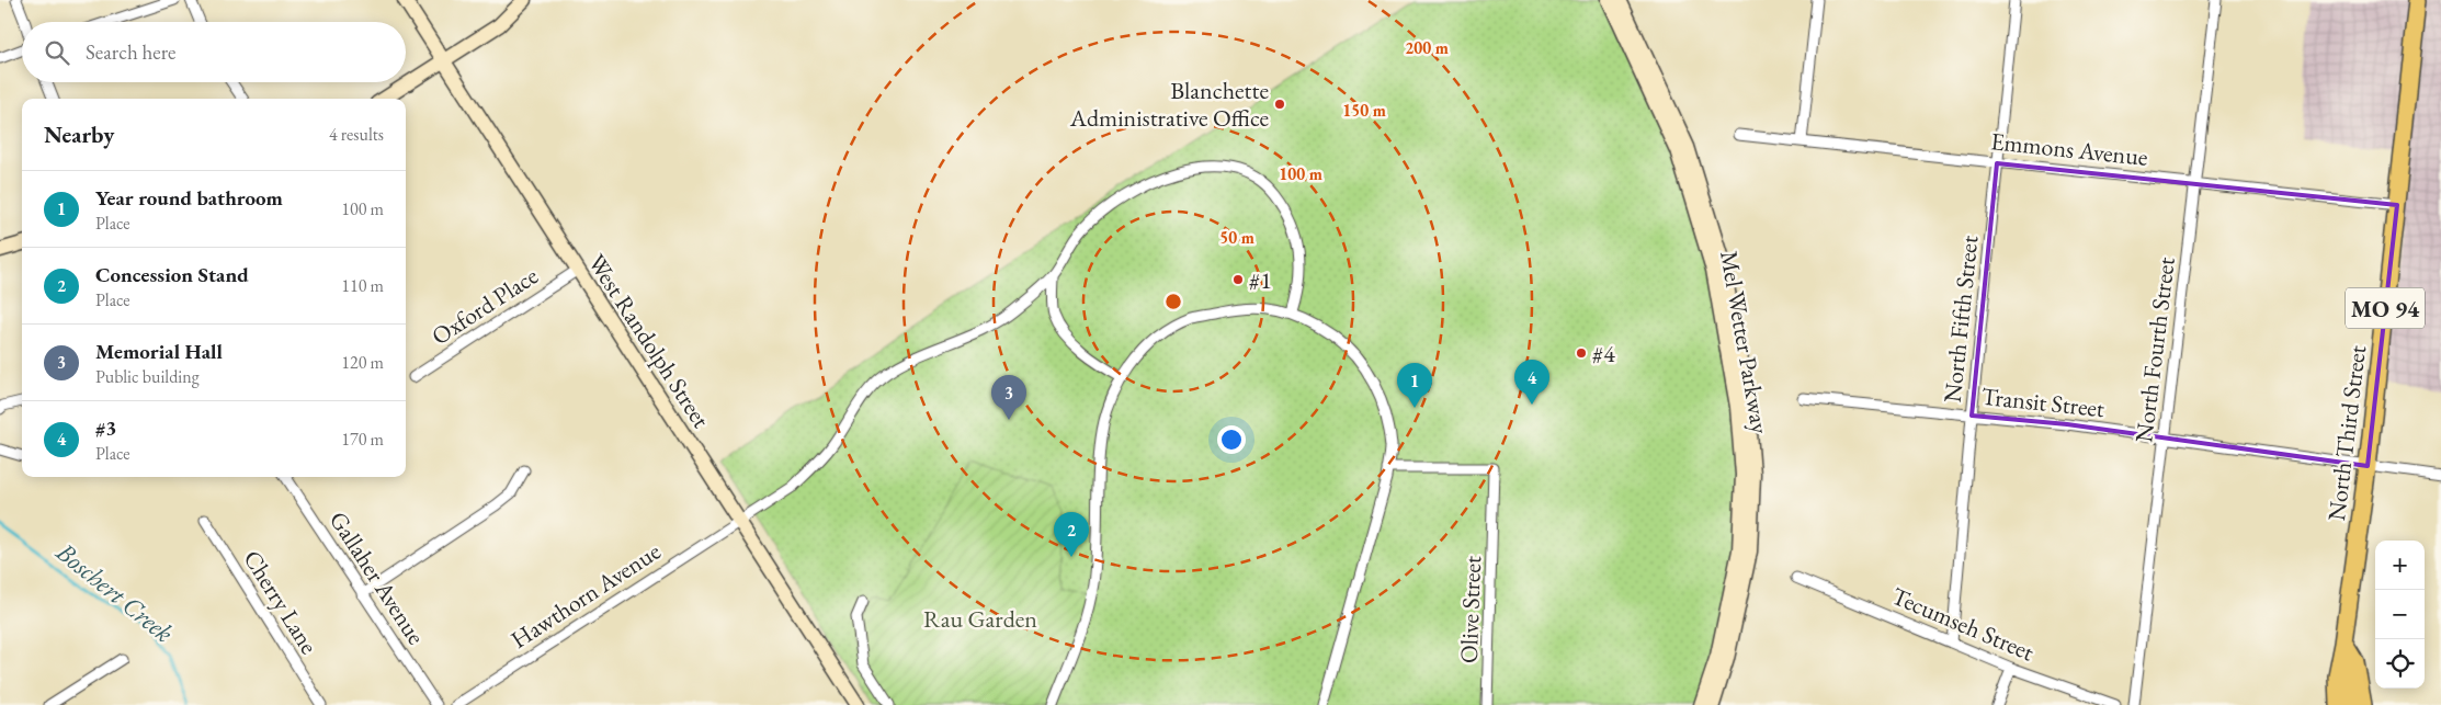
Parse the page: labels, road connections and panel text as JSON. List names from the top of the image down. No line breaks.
{"streets":{"main road":["MO 94","West Randolph Street","Mel Wetter Parkway","North Third Street"],"street":["Emmons Avenue","Oxford Place","North Fifth Street","North Fourth Street","Transit Street","Gallaher Avenue","Hawthorn Avenue","Cherry Lane","Olive Street","Tecumseh Street"]},"crossings":[["Emmons Avenue","North Fifth Street"],["Emmons Avenue","North Fourth Street"],["Emmons Avenue","North Third Street"],["Oxford Place","West Randolph Street"],["North Fifth Street","Transit Street"],["North Fifth Street","Tecumseh Street"],["West Randolph Street","Hawthorn Avenue"],["North Fourth Street","Transit Street"],["Transit Street","North Third Street"]],"water":["Boschert Creek"],"parks":["Rau Garden"],"places":["Blanchette Administrative Office","#1","#4"],"page":{"search":"Search here","heading":["Nearby","4 results"],"list":[{"mark":"1","name":"Year round bathroom","note":"Place","value":"100 m"},{"mark":"2","name":"Concession Stand","note":"Place","value":"110 m"},{"mark":"3","name":"Memorial Hall","note":"Public building","value":"120 m"},{"mark":"4","name":"#3","note":"Place","value":"170 m"}],"pins":["4","1","3","2"],"map_buttons":["+","−"]},"rings":["200 m","150 m","100 m","50 m"]}
